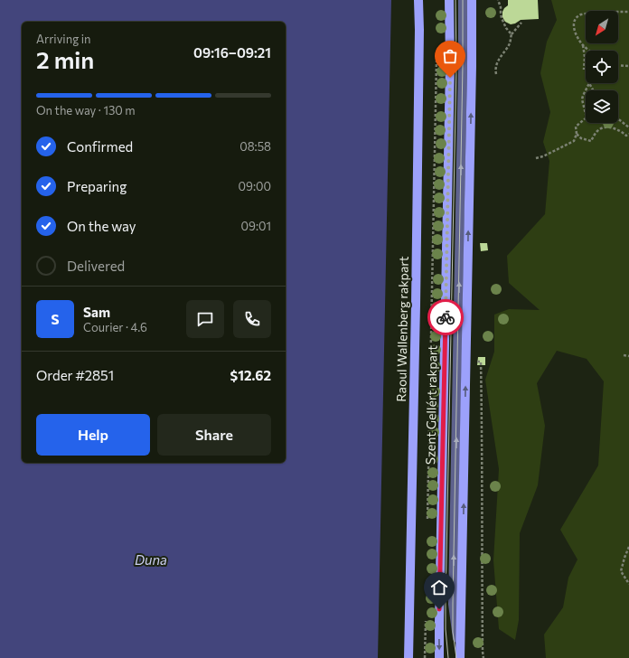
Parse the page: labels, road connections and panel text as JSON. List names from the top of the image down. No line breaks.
{"streets":{"main road":["Raoul Wallenberg rakpart","Szent Gellért rakpart"]},"water":["Duna"],"north":"bottom left","page":{"heading":["2 min","Arriving in","09:16–09:21"],"panel":["Sam","Courier · 4.6","Order #2851","$12.62"],"bar":"On the way · 130 m","list":[["Confirmed","08:58"],["Preparing","09:00"],["On the way","09:01"],"Delivered"],"round":"S","buttons":["Help","Share"]}}
